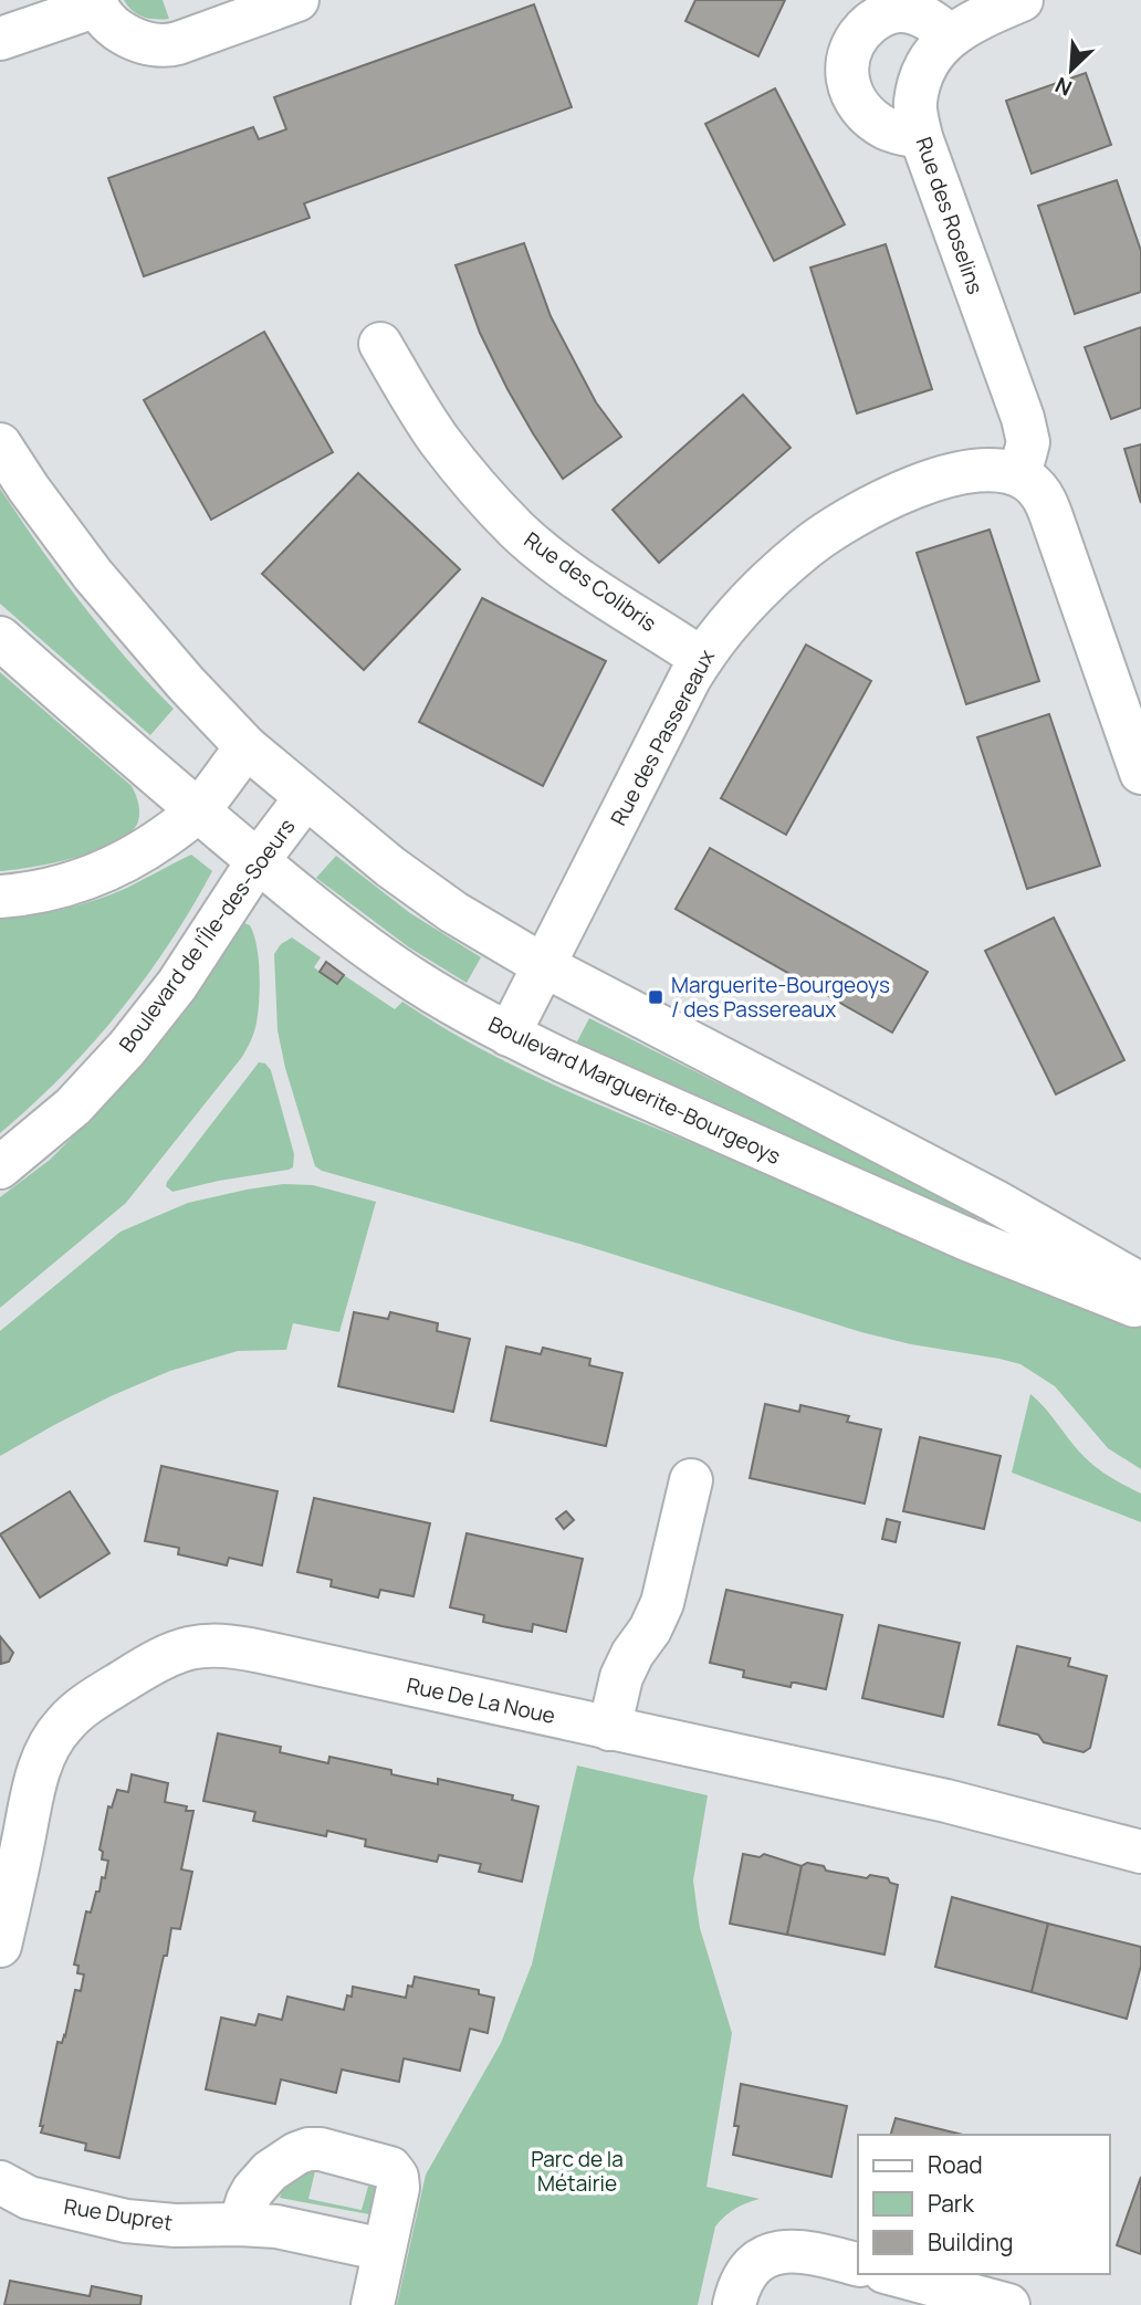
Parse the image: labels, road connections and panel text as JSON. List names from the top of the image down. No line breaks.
{"streets":{"street":["Rue des Roselins","Rue des Colibris","Rue des Passereaux","Boulevard de l'Île-des-Soeurs","Boulevard Marguerite-Bourgeoys","Rue De La Noue","Rue Dupret"]},"crossings":[["Rue des Roselins","Rue des Passereaux"],["Rue des Colibris","Rue des Passereaux"],["Rue des Passereaux","Boulevard Marguerite-Bourgeoys"],["Boulevard de l'Île-des-Soeurs","Boulevard Marguerite-Bourgeoys"]],"parks":["Parc de la Métairie"],"places":{"transit":["Marguerite-Bourgeoys / des Passereaux"]},"legend":["Road","Park","Building"],"north":"bottom left"}
